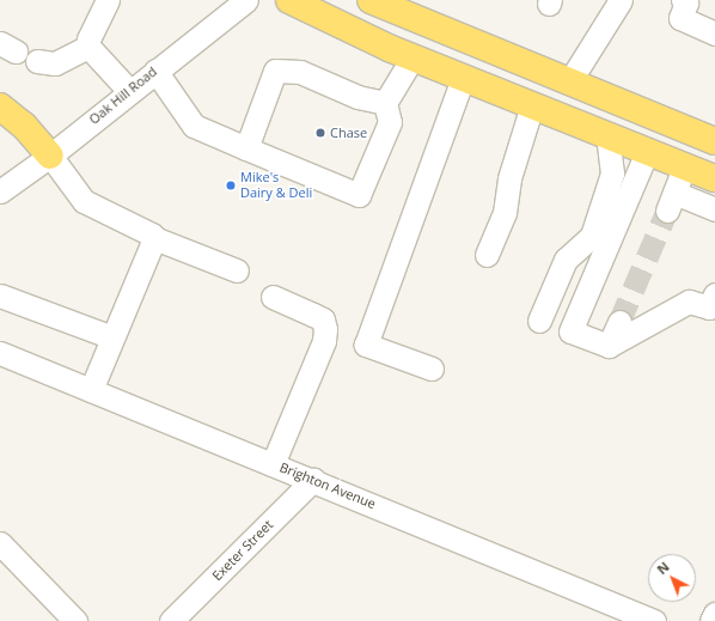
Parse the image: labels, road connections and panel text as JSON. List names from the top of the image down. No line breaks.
{"streets":{"street":["Oak Hill Road","Brighton Avenue","Exeter Street"]},"crossings":[["Brighton Avenue","Exeter Street"]],"places":["Chase","Mike's Dairy & Deli"],"north":"top left"}
